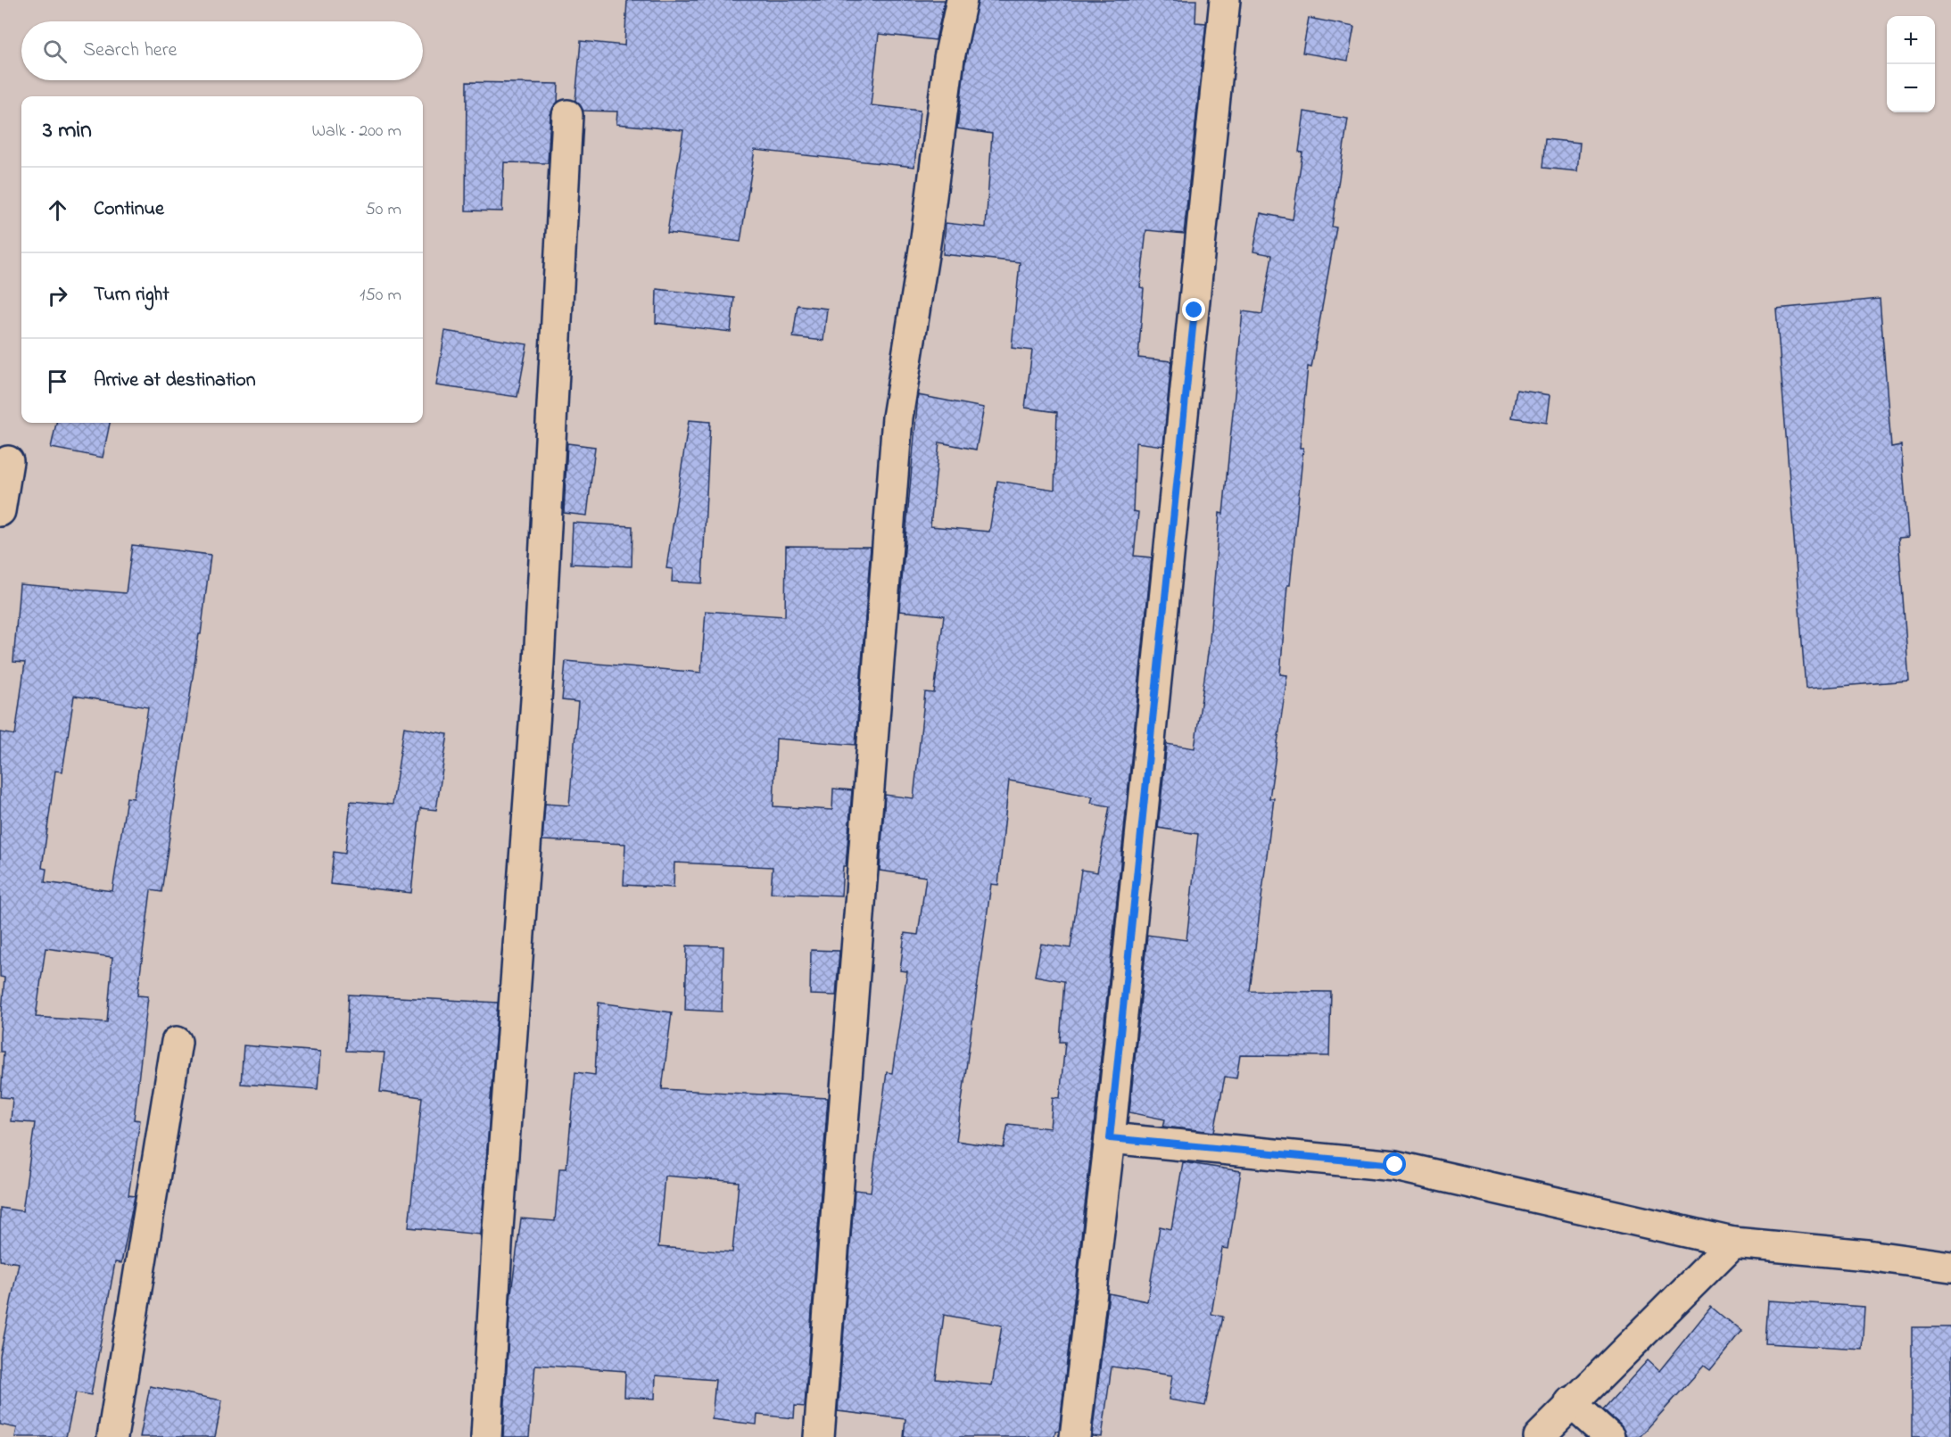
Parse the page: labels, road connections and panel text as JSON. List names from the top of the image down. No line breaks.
{"page":{"map_buttons":["+","−"],"search":"Search here","heading":["3 min","Walk · 200 m"],"list":[["Continue","50 m"],["Turn right","150 m"],"Arrive at destination"]}}
